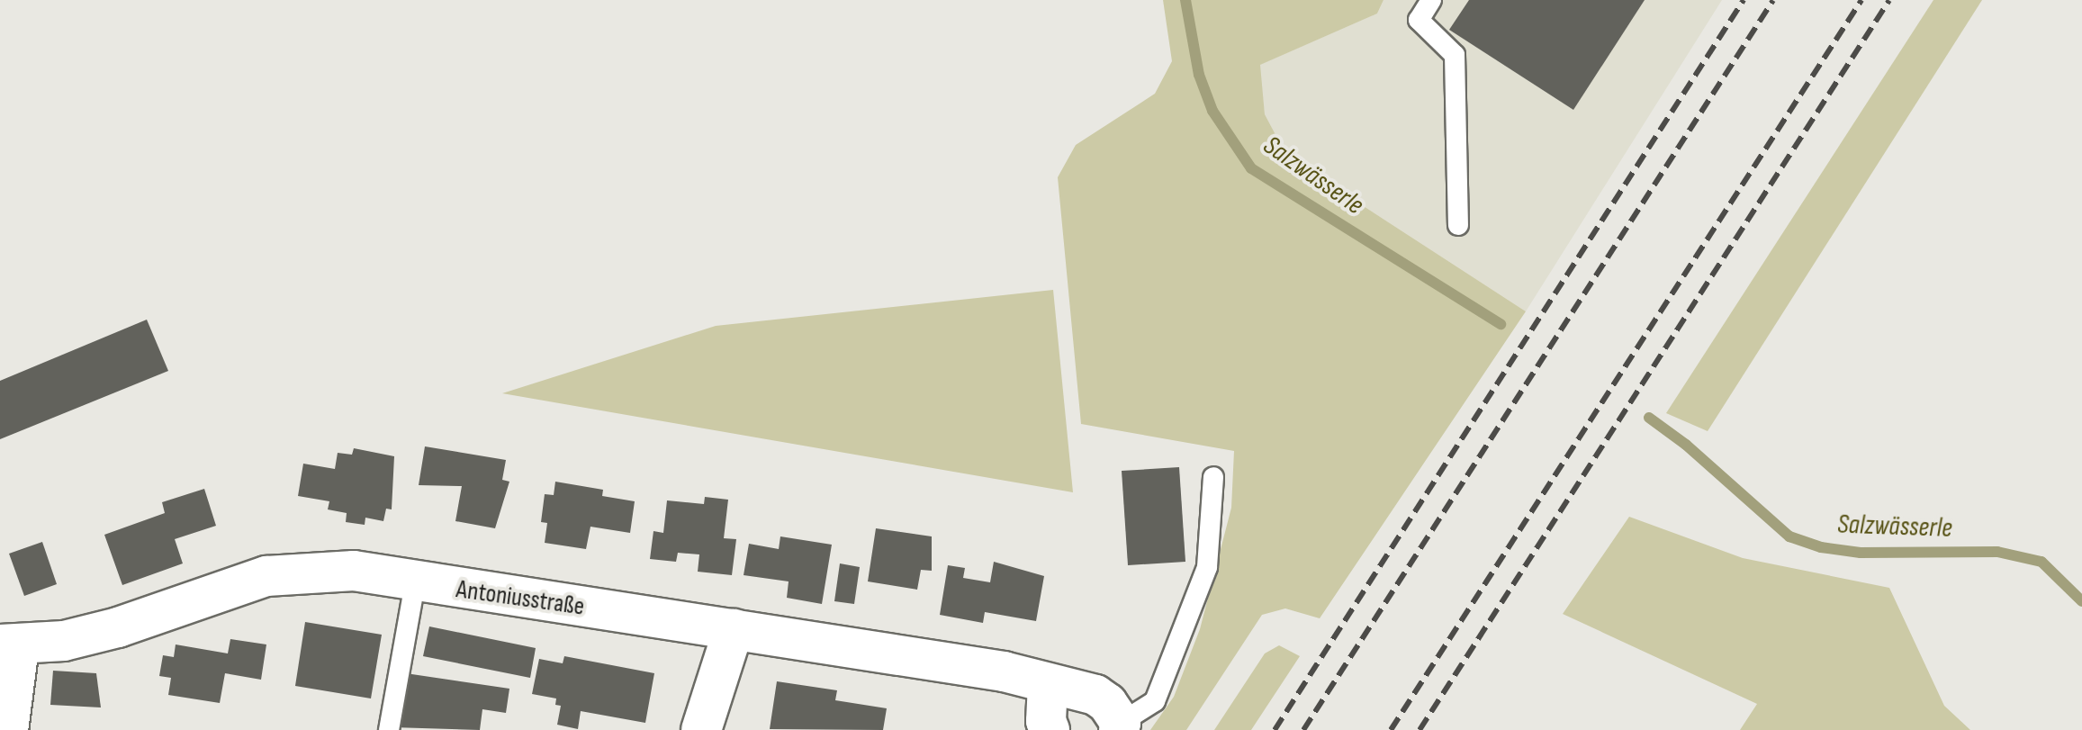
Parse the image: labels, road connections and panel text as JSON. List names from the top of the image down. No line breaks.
{"streets":{"street":["Antoniusstraße"]},"water":["Salzwässerle"]}
